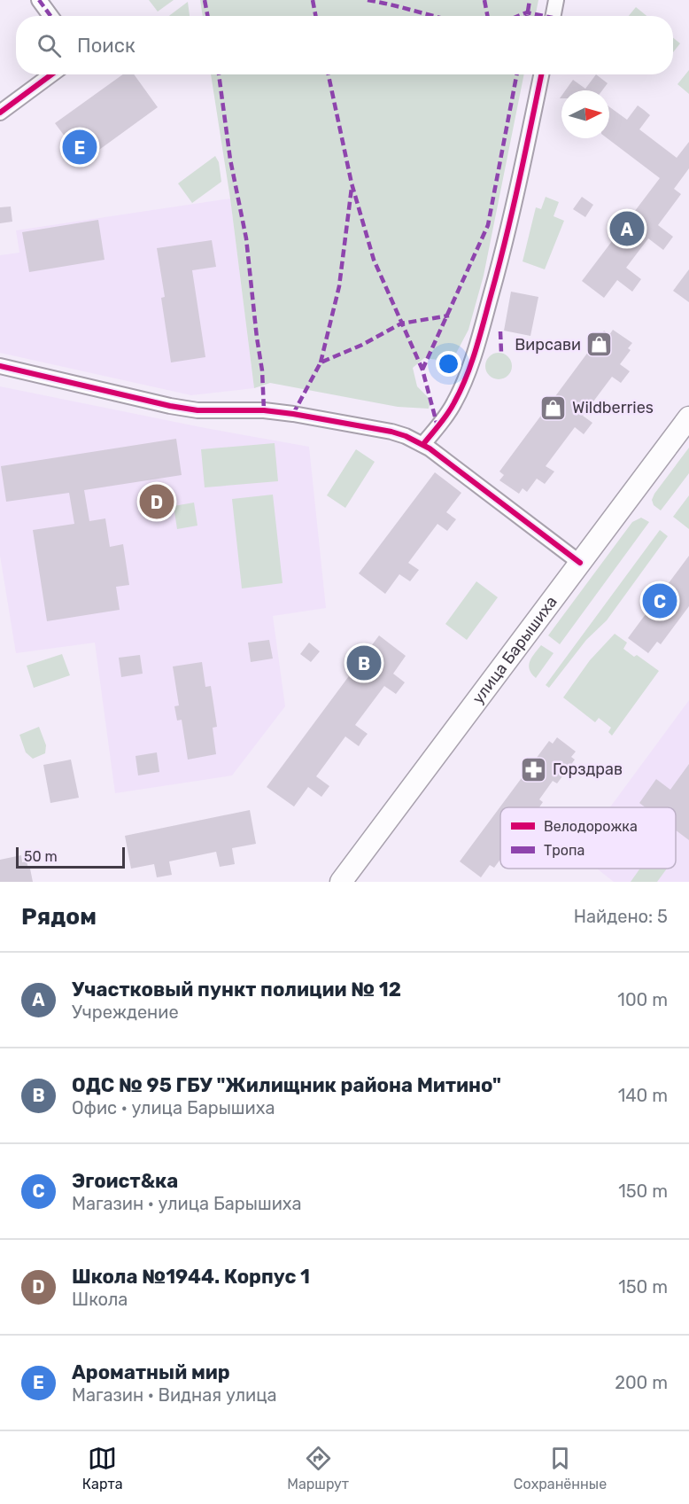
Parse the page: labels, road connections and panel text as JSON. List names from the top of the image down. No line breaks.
{"streets":{"main road":["улица Барышиха"]},"places":{"shop":["Вирсави","Wildberries"],"pharmacy":["Горздрав"]},"legend":["Велодорожка","Тропа"],"scale_bar":"50 m","north":"right","page":{"search":"Поиск","pins":["E","A","D","C","B"],"scale":"50 m","heading":["Рядом","Найдено: 5"],"list":[{"mark":"A","name":"Участковый пункт полиции № 12","note":"Учреждение","value":"100 m"},{"mark":"B","name":"ОДС № 95 ГБУ \"Жилищник района Митино\"","note":"Офис · улица Барышиха","value":"140 m"},{"mark":"C","name":"Эгоист&ка","note":"Магазин · улица Барышиха","value":"150 m"},{"mark":"D","name":"Школа №1944. Корпус 1","note":"Школа","value":"150 m"},{"mark":"E","name":"Ароматный мир","note":"Магазин · Видная улица","value":"200 m"}],"nav":["Карта","Маршрут","Сохранённые"]}}
